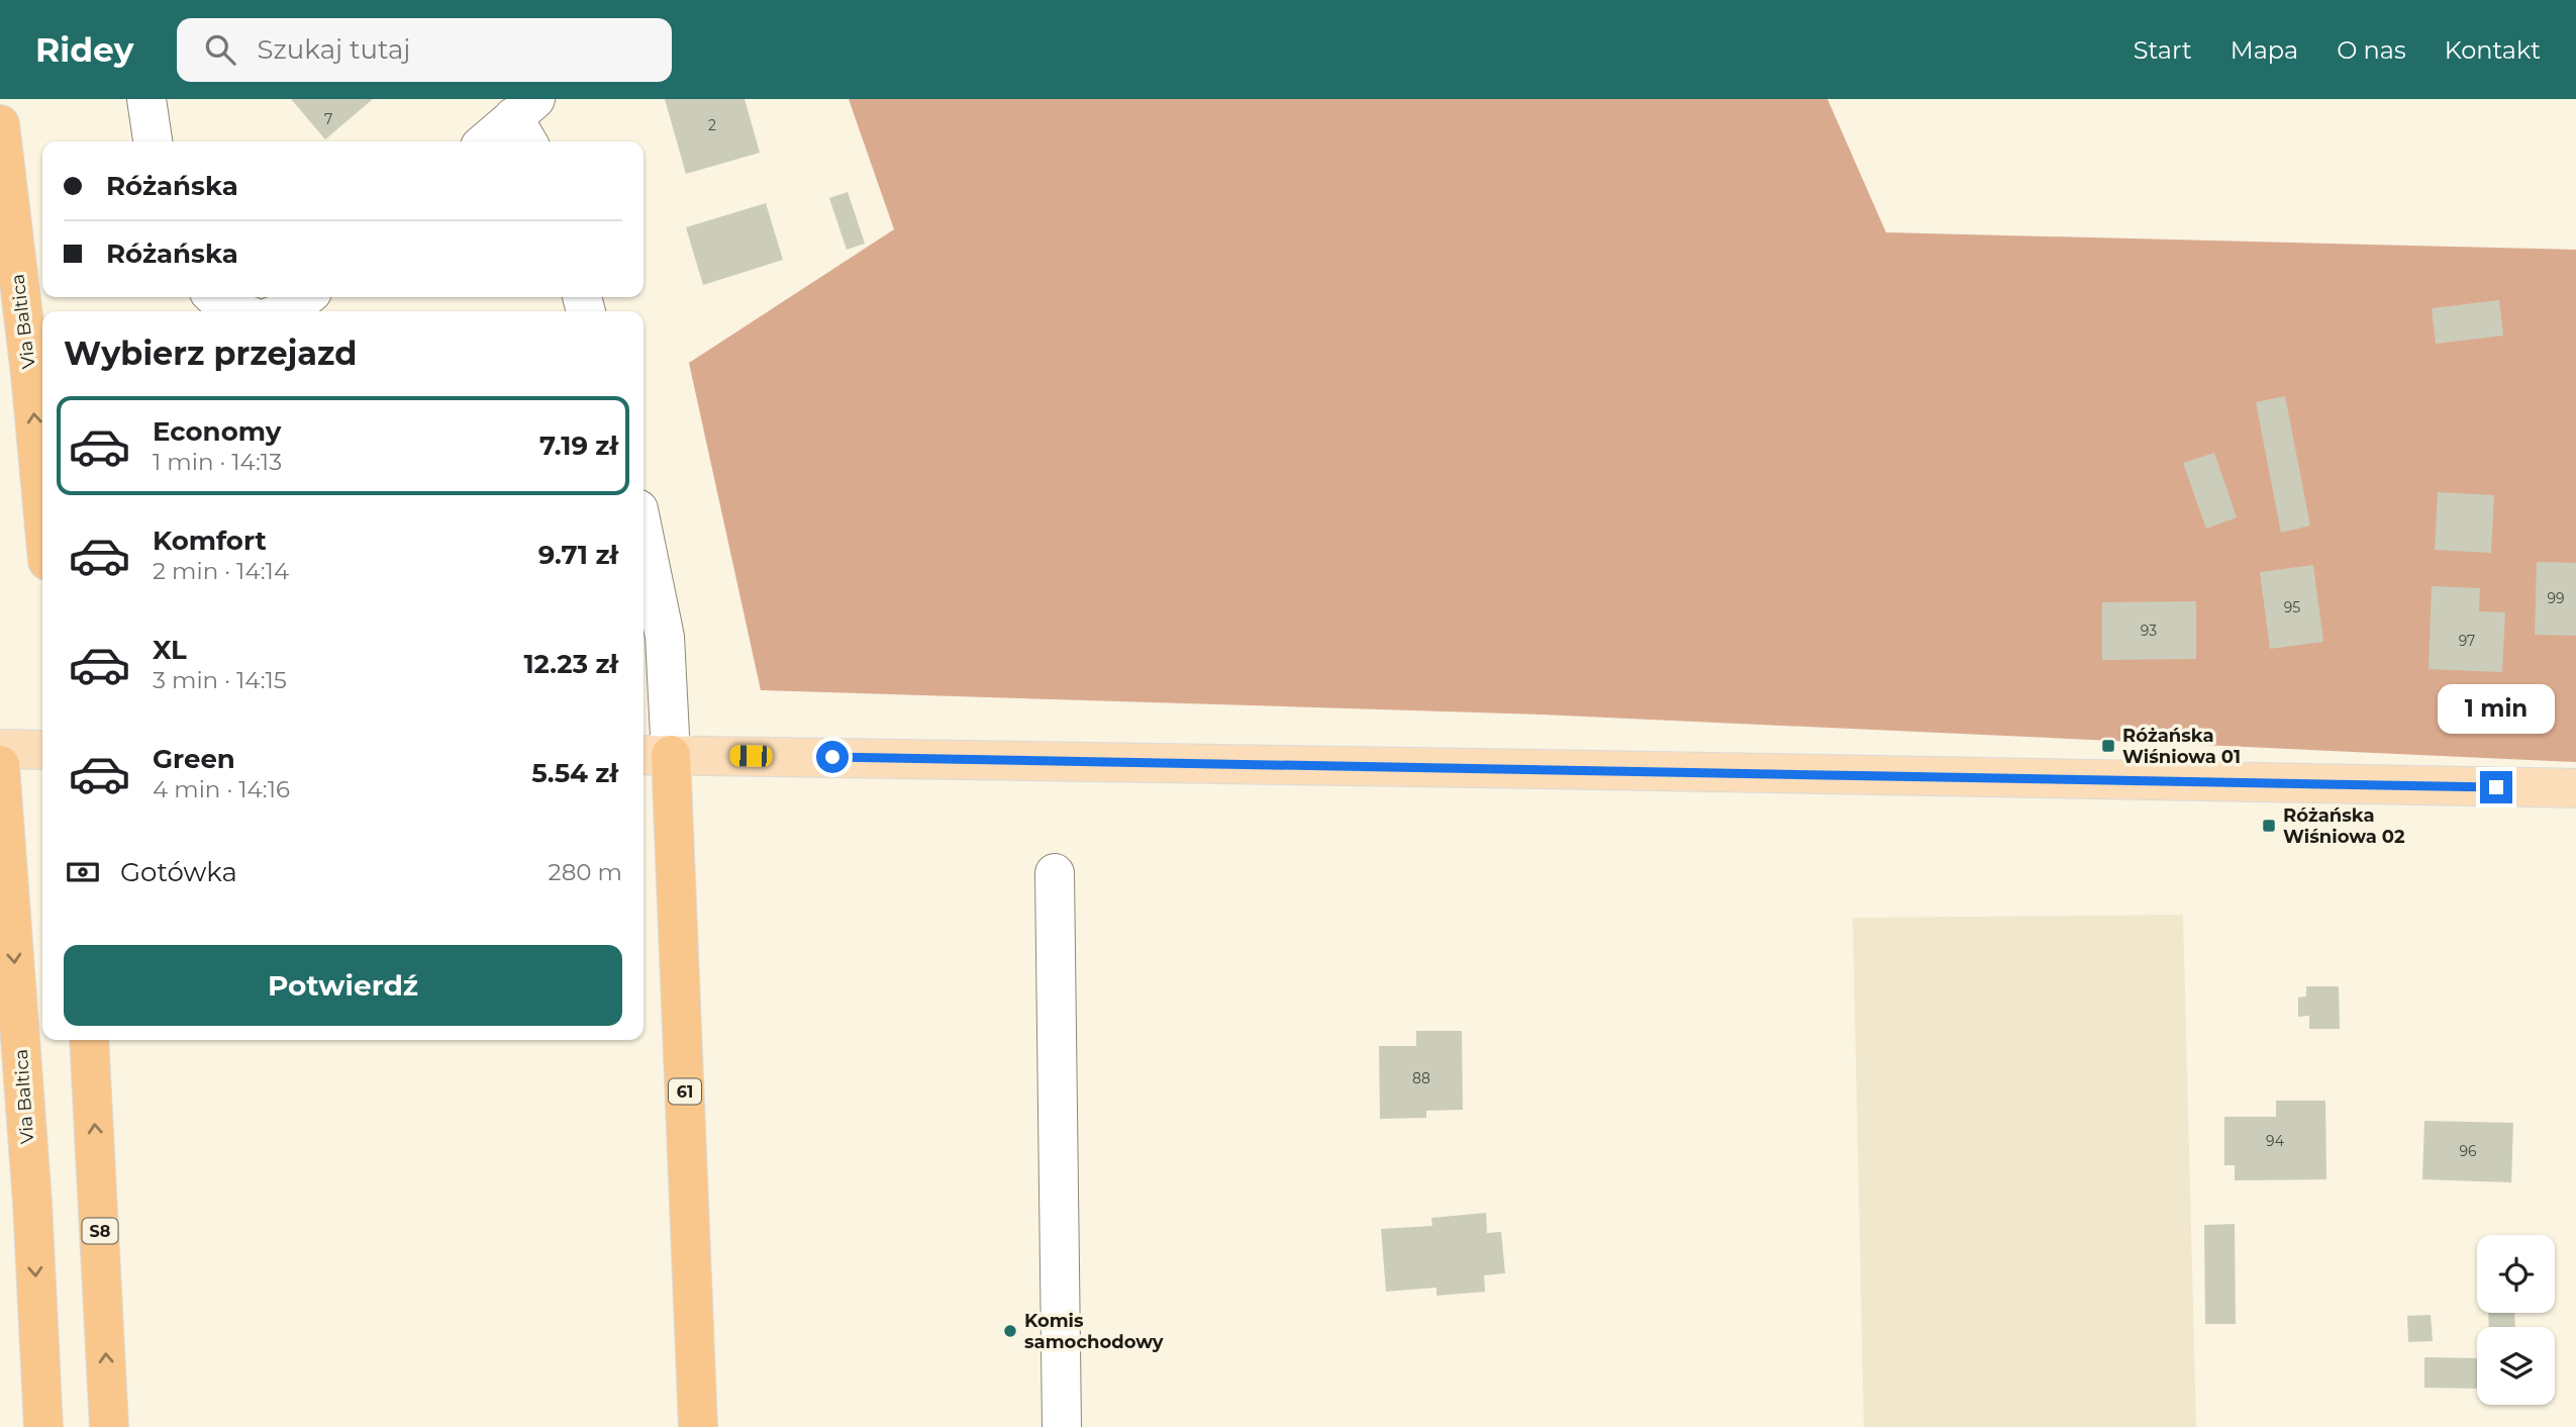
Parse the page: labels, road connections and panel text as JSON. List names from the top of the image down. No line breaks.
{"streets":{"highway":["Via Baltica","61","S8"]},"places":{"transit":["Różańska Wiśniowa 01","Różańska Wiśniowa 02"],"other":["Komis samochodowy"]},"house_numbers":["7","2","99","95","93","97","88","94","96"],"page":{"header":"Ridey","search":"Szukaj tutaj","nav":["Start","Mapa","O nas","Kontakt"],"banner":["Różańska","Różańska"],"heading":"Wybierz przejazd","list":[{"name":"Economy","note":"1 min · 14:13","value":"7.19 zł"},{"name":"Komfort","note":"2 min · 14:14","value":"9.71 zł"},{"name":"XL","note":"3 min · 14:15","value":"12.23 zł"},{"name":"Green","note":"4 min · 14:16","value":"5.54 zł"}],"bubble":"1 min","pay":["Gotówka","280 m"],"buttons":"Potwierdź"}}
